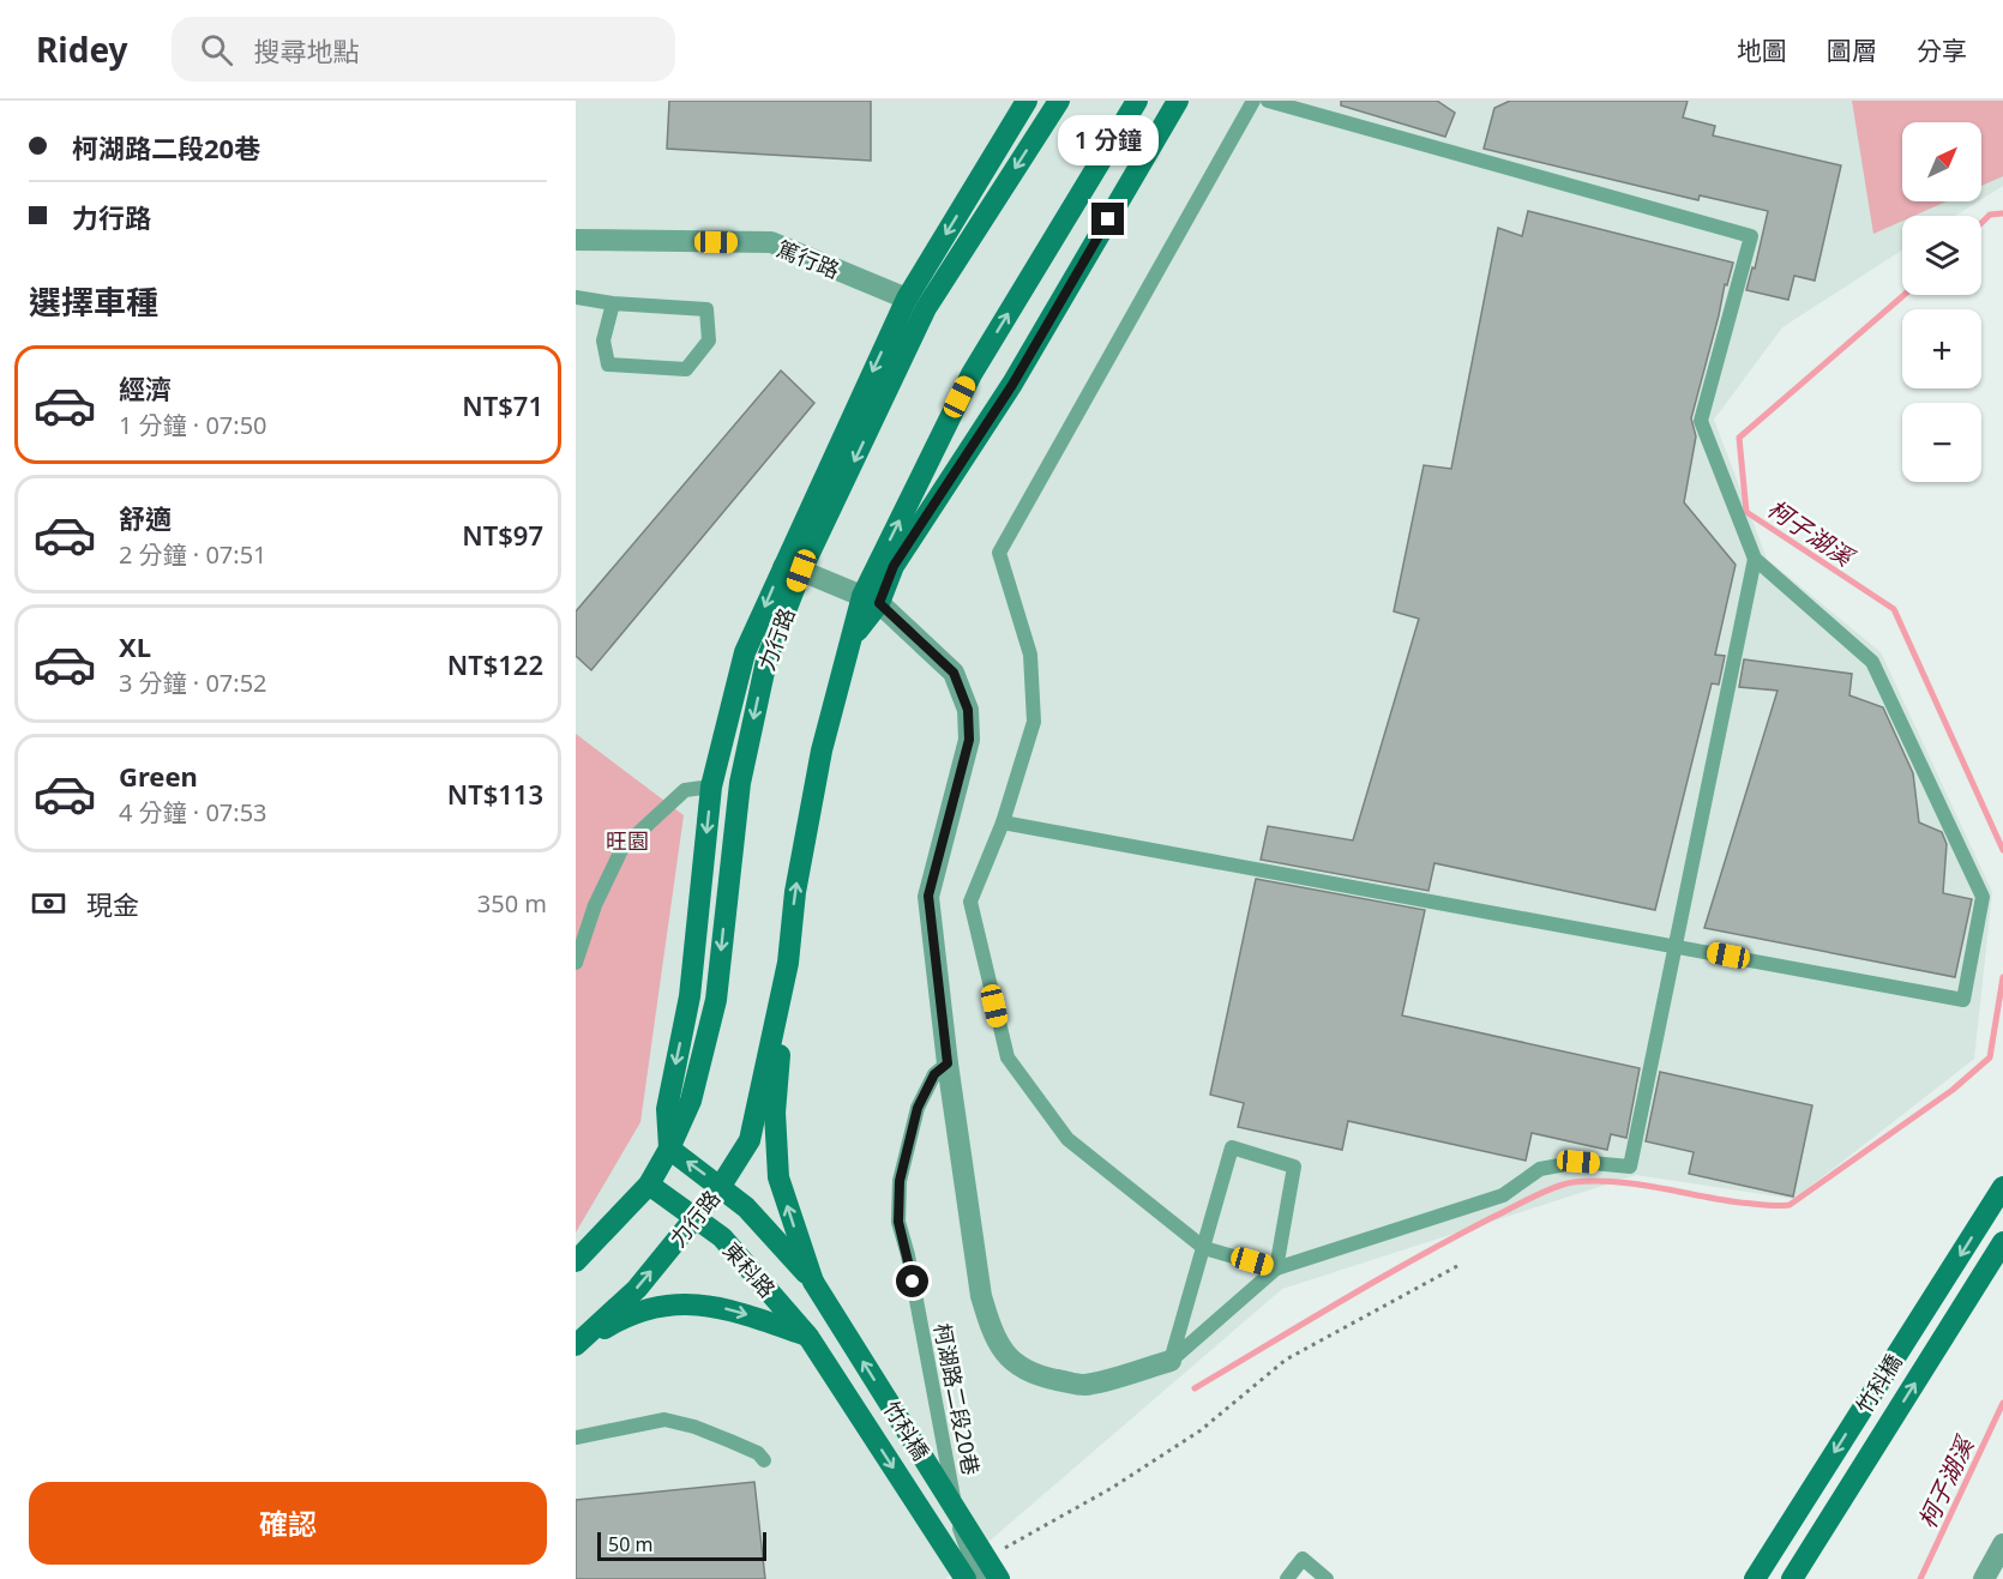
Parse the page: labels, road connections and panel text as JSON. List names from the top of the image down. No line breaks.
{"streets":{"street":["篤行路","力行路","東科路","竹科橋"],"lane":["柯湖路二段20巷"]},"crossings":[["篤行路","力行路"],["力行路","東科路"],["東科路","竹科橋"],["竹科橋","柯湖路二段20巷"]],"water":["柯子湖溪"],"parks":["旺園"],"scale_bar":"50 m","north":"top right","page":{"header":"Ridey","search":"搜尋地點","nav":["地圖","圖層","分享"],"banner":["柯湖路二段20巷","力行路"],"bubble":"1 分鐘","map_buttons":["+","−"],"heading":"選擇車種","list":[{"name":"經濟","note":"1 分鐘 · 07:50","value":"NT$71"},{"name":"舒適","note":"2 分鐘 · 07:51","value":"NT$97"},{"name":"XL","note":"3 分鐘 · 07:52","value":"NT$122"},{"name":"Green","note":"4 分鐘 · 07:53","value":"NT$113"}],"pay":["現金","350 m"],"buttons":"確認","scale":"50 m"}}
